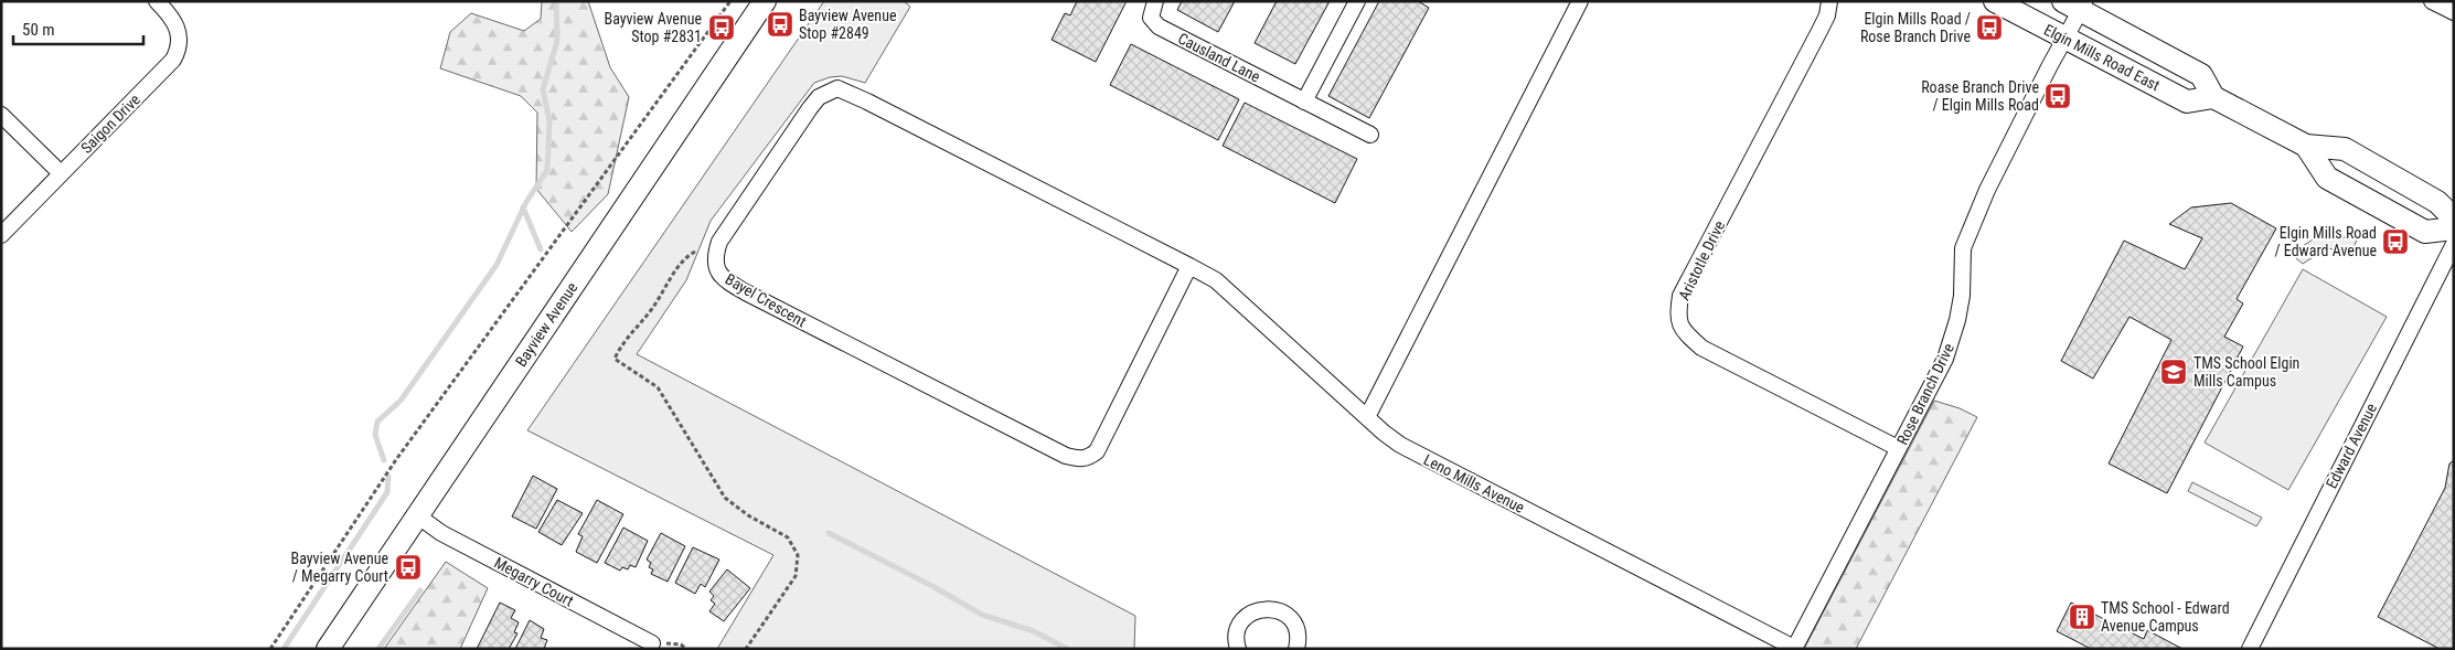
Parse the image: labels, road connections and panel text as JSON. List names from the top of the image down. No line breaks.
{"streets":{"main road":["Elgin Mills Road East","Bayview Avenue"],"street":["Causland Lane","Saigon Drive","Aristotle Drive","Bayel Crescent","Rose Branch Drive","Edward Avenue","Leno Mills Avenue","Megarry Court"]},"crossings":[["Elgin Mills Road East","Rose Branch Drive"],["Aristotle Drive","Rose Branch Drive"],["Bayel Crescent","Leno Mills Avenue"],["Bayview Avenue","Megarry Court"],["Rose Branch Drive","Leno Mills Avenue"]],"places":{"bus stop":["Bayview Avenue Stop #2849","Bayview Avenue Stop #2831","Elgin Mills Road / Rose Branch Drive","Roase Branch Drive / Elgin Mills Road","Elgin Mills Road / Edward Avenue","Bayview Avenue / Megarry Court"],"school or university":["TMS School Elgin Mills Campus"],"building":["TMS School - Edward Avenue Campus"]},"scale_bar":"50 m"}
